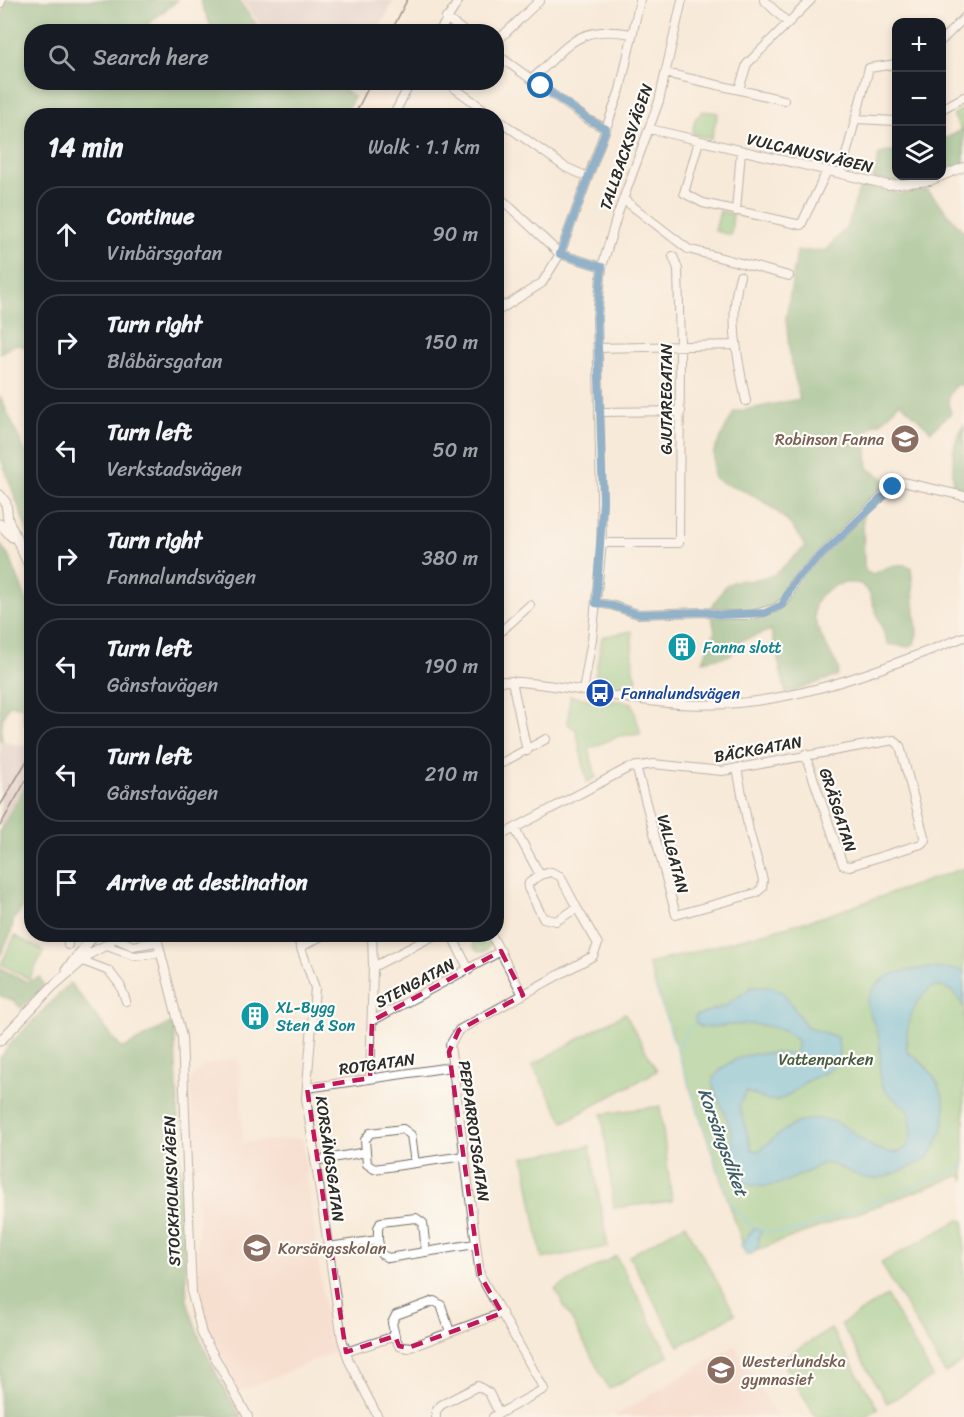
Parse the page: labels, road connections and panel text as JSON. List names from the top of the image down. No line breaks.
{"streets":{"street":["TALLBACKSVÄGEN","VULCANUSVÄGEN","GJUTAREGATAN","BÄCKGATAN","GRÄSGATAN","VALLGATAN","STENGATAN","ROTGATAN","PEPPARROTSGATAN","KORSÄNGSGATAN","STOCKHOLMSVÄGEN"]},"crossings":[["TALLBACKSVÄGEN","VULCANUSVÄGEN"],["BÄCKGATAN","GRÄSGATAN"],["BÄCKGATAN","VALLGATAN"],["ROTGATAN","PEPPARROTSGATAN"],["ROTGATAN","KORSÄNGSGATAN"]],"water":["Korsängsdiket"],"parks":["Vattenparken"],"places":{"school or university":["Robinson Fanna","Korsängsskolan","Westerlundska gymnasiet"],"building":["Fanna slott","XL-Bygg Sten & Son"],"bus stop":["Fannalundsvägen"]},"page":{"map_buttons":["+","−"],"search":"Search here","heading":["14 min","Walk · 1.1 km"],"list":[["Continue","Vinbärsgatan","90 m"],["Turn right","Blåbärsgatan","150 m"],["Turn left","Verkstadsvägen","50 m"],["Turn right","Fannalundsvägen","380 m"],["Turn left","Gånstavägen","190 m"],["Turn left","Gånstavägen","210 m"],"Arrive at destination"]}}
